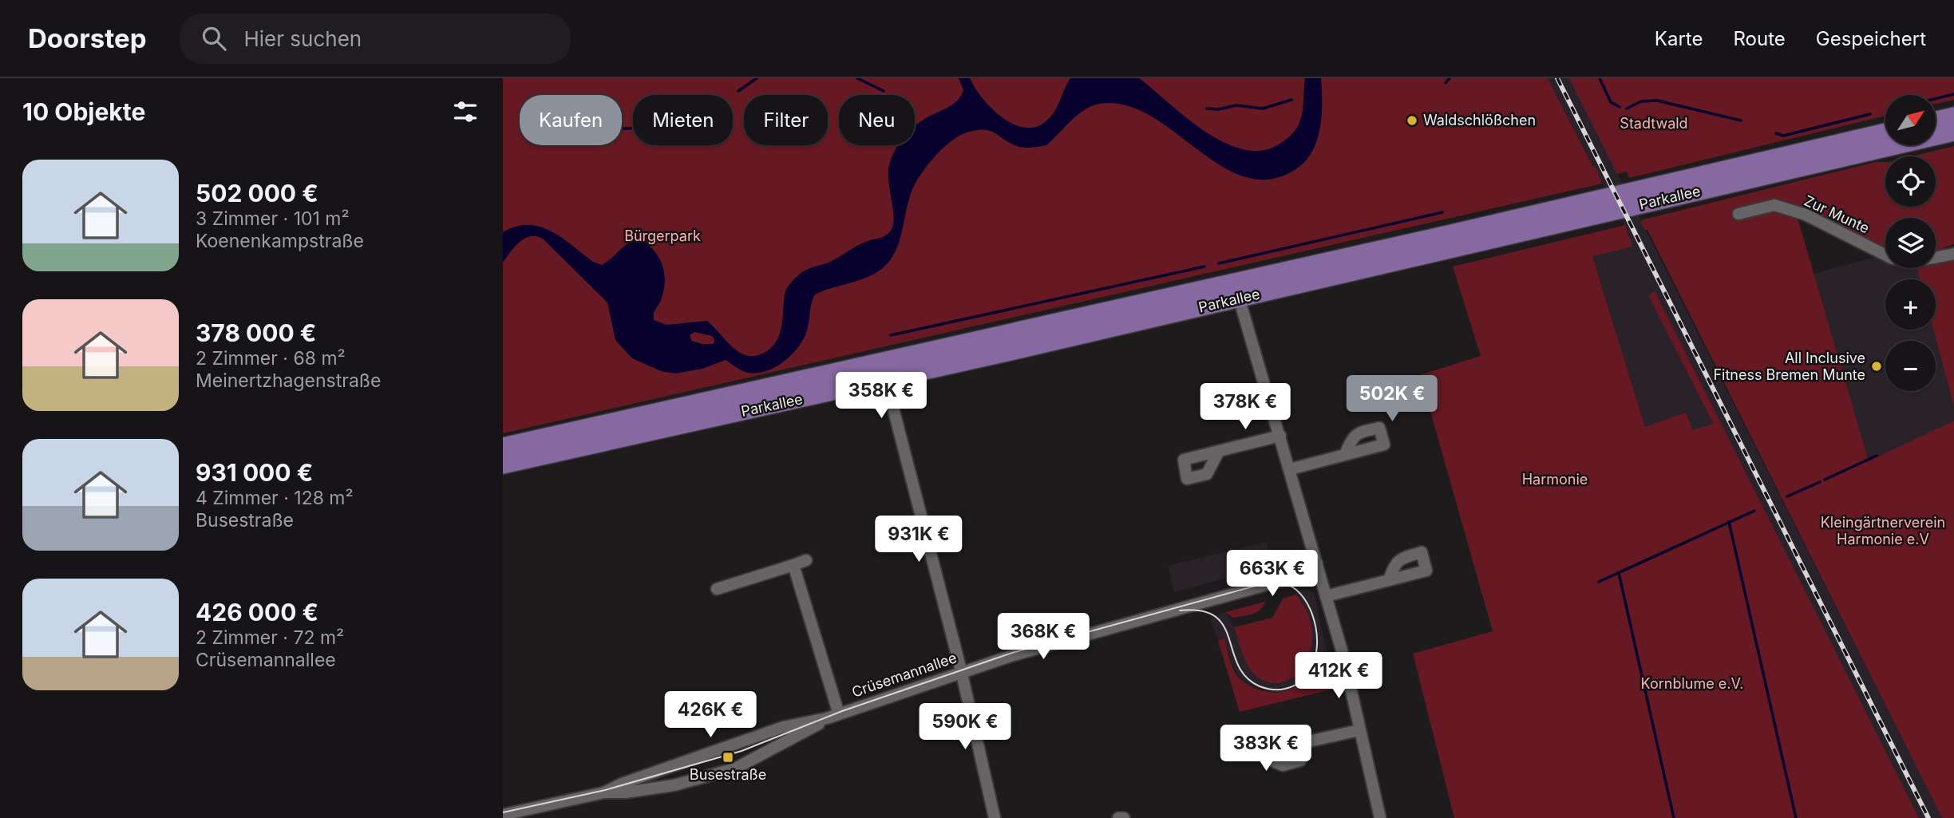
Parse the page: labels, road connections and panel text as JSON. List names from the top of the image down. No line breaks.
{"streets":{"main road":["Parkallee"],"street":["Zur Munte","Crüsemannallee"]},"parks":["Stadtwald","Bürgerpark","Harmonie","Kleingärtnerverein Harmonie e.V","Kornblume e.V."],"places":{"other":["Waldschlößchen","All Inclusive Fitness Bremen Munte"],"transit":["Busestraße"]},"north":"top right","page":{"header":"Doorstep","search":"Hier suchen","nav":["Karte","Route","Gespeichert"],"heading":"10 Objekte","map_buttons":["+","−"],"chip":["Kaufen","Mieten","Filter","Neu"],"list":[{"name":"502 000 €","note":"3 Zimmer · 101 m² · Koenenkampstraße"},{"name":"378 000 €","note":"2 Zimmer · 68 m² · Meinertzhagenstraße"},{"name":"931 000 €","note":"4 Zimmer · 128 m² · Busestraße"},{"name":"426 000 €","note":"2 Zimmer · 72 m² · Crüsemannallee"}],"price":["358K €","502K €","378K €","931K €","663K €","368K €","412K €","426K €","590K €","383K €"]}}
